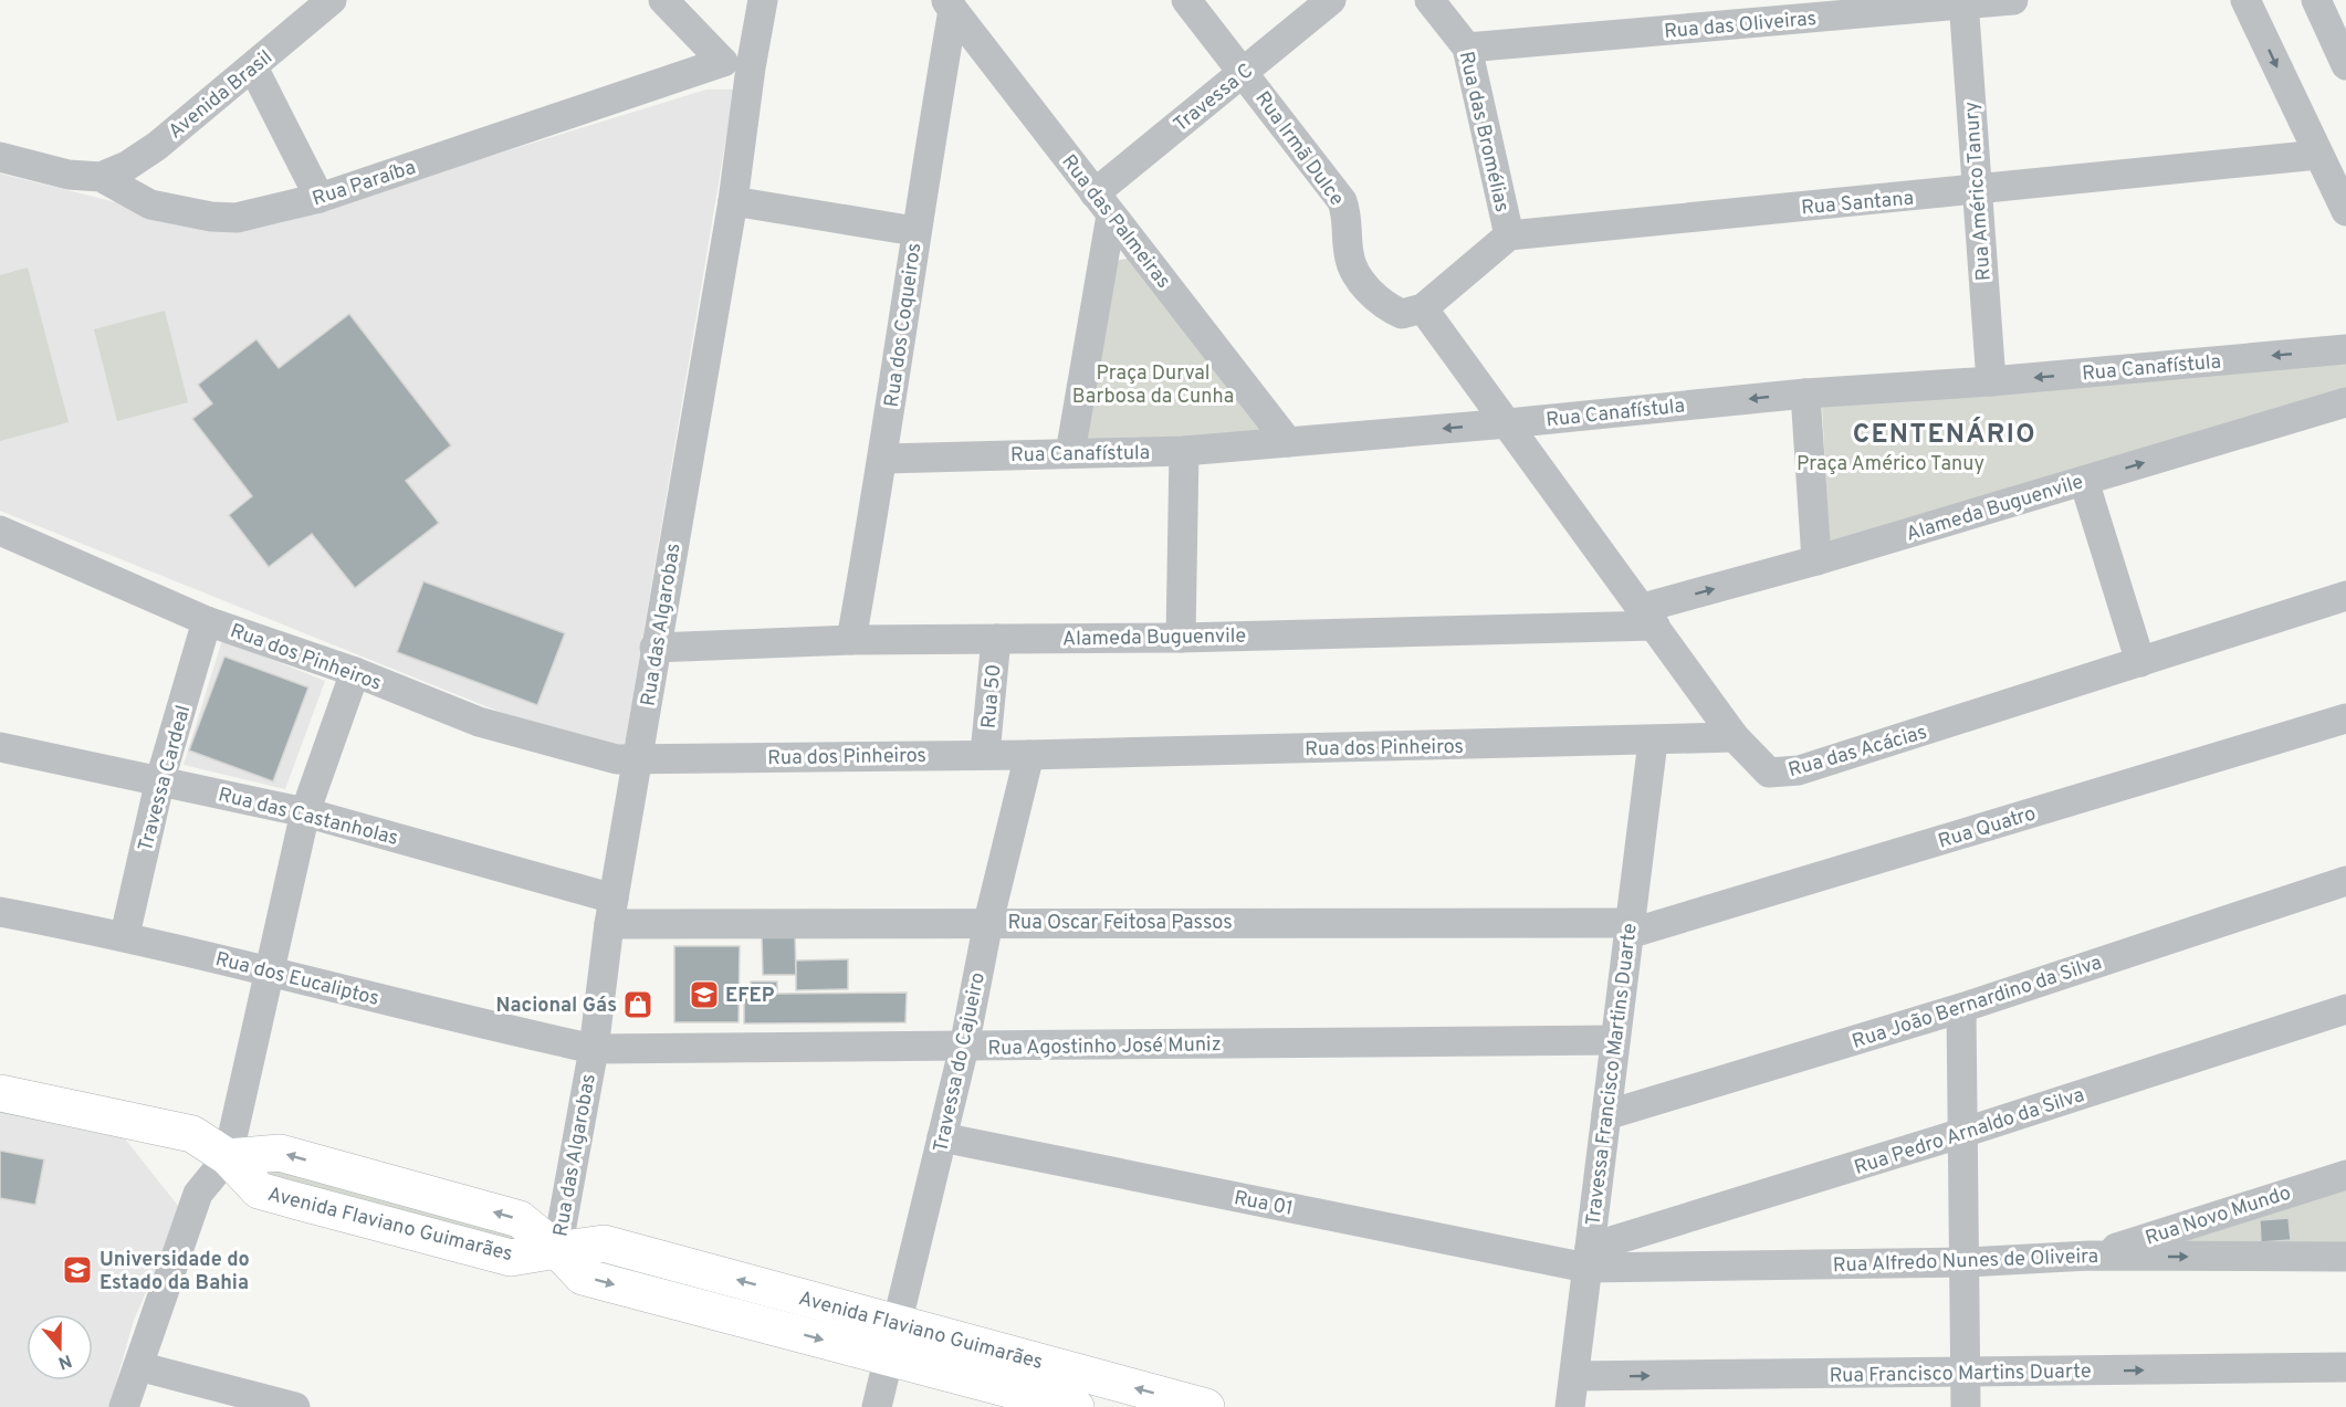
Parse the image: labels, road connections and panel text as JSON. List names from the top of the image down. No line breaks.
{"streets":{"main road":["Avenida Flaviano Guimarães"],"street":["Rua das Oliveiras","Avenida Brasil","Travessa C","Rua das Bromélias","Rua Irmã Dulce","Rua Paraíba","Rua Américo Tanury","Rua Santana","Rua das Palmeiras","Rua dos Coqueiros","Rua Canafístula","Alameda Buguenvile","Rua das Algarobas","Rua dos Pinheiros","Rua 50","Rua das Acácias","Travessa Cardeal","Rua das Castanholas","Rua Quatro","Rua Oscar Feitosa Passos","Rua dos Eucaliptos","Rua João Bernardino da Silva","Rua Agostinho José Muniz","Travessa do Cajueiro","Travessa Francisco Martins Duarte","Rua Pedro Arnaldo da Silva","Rua 01","Rua Novo Mundo","Rua Alfredo Nunes de Oliveira","Rua Francisco Martins Duarte"]},"crossings":[["Rua das Oliveiras","Rua das Bromélias"],["Rua das Oliveiras","Rua Américo Tanury"],["Avenida Brasil","Rua Paraíba"],["Travessa C","Rua Irmã Dulce"],["Travessa C","Rua das Palmeiras"],["Rua das Bromélias","Rua Santana"],["Rua Irmã Dulce","Rua das Acácias"],["Rua Paraíba","Rua das Algarobas"],["Rua Américo Tanury","Rua Santana"],["Rua Américo Tanury","Rua Canafístula"],["Rua das Palmeiras","Rua dos Coqueiros"],["Rua das Palmeiras","Rua Canafístula"],["Rua dos Coqueiros","Rua Canafístula"],["Rua dos Coqueiros","Alameda Buguenvile"],["Rua Canafístula","Rua das Acácias"],["Alameda Buguenvile","Rua das Algarobas"],["Alameda Buguenvile","Rua 50"],["Alameda Buguenvile","Rua das Acácias"],["Rua das Algarobas","Rua dos Pinheiros"],["Rua das Algarobas","Rua das Castanholas"],["Rua das Algarobas","Rua Oscar Feitosa Passos"],["Rua das Algarobas","Rua dos Eucaliptos"],["Rua das Algarobas","Rua Agostinho José Muniz"],["Rua das Algarobas","Avenida Flaviano Guimarães"],["Rua dos Pinheiros","Rua 50"],["Rua dos Pinheiros","Rua das Acácias"],["Rua dos Pinheiros","Travessa Cardeal"],["Rua dos Pinheiros","Travessa do Cajueiro"],["Rua dos Pinheiros","Travessa Francisco Martins Duarte"],["Travessa Cardeal","Rua das Castanholas"],["Travessa Cardeal","Rua dos Eucaliptos"],["Rua das Castanholas","Rua Oscar Feitosa Passos"],["Rua Quatro","Rua Oscar Feitosa Passos"],["Rua Quatro","Travessa Francisco Martins Duarte"],["Rua Oscar Feitosa Passos","Travessa do Cajueiro"],["Rua Oscar Feitosa Passos","Travessa Francisco Martins Duarte"],["Rua dos Eucaliptos","Rua Agostinho José Muniz"],["Rua João Bernardino da Silva","Travessa Francisco Martins Duarte"],["Rua Agostinho José Muniz","Travessa do Cajueiro"],["Rua Agostinho José Muniz","Travessa Francisco Martins Duarte"],["Travessa do Cajueiro","Rua 01"],["Travessa do Cajueiro","Avenida Flaviano Guimarães"],["Travessa Francisco Martins Duarte","Rua Pedro Arnaldo da Silva"],["Travessa Francisco Martins Duarte","Rua 01"],["Travessa Francisco Martins Duarte","Rua Alfredo Nunes de Oliveira"],["Travessa Francisco Martins Duarte","Rua Francisco Martins Duarte"],["Rua Pedro Arnaldo da Silva","Rua 01"],["Rua Pedro Arnaldo da Silva","Rua Alfredo Nunes de Oliveira"],["Rua 01","Rua Alfredo Nunes de Oliveira"],["Rua Novo Mundo","Rua Alfredo Nunes de Oliveira"]],"one_way":["Rua Canafístula","Rua Francisco Martins Duarte"],"districts":["CENTENÁRIO"],"parks":["Praça Durval Barbosa da Cunha","Praça Américo Tanuy"],"places":{"school or university":["EFEP","Universidade do Estado da Bahia"],"shop":["Nacional Gás"]},"north":"bottom"}
